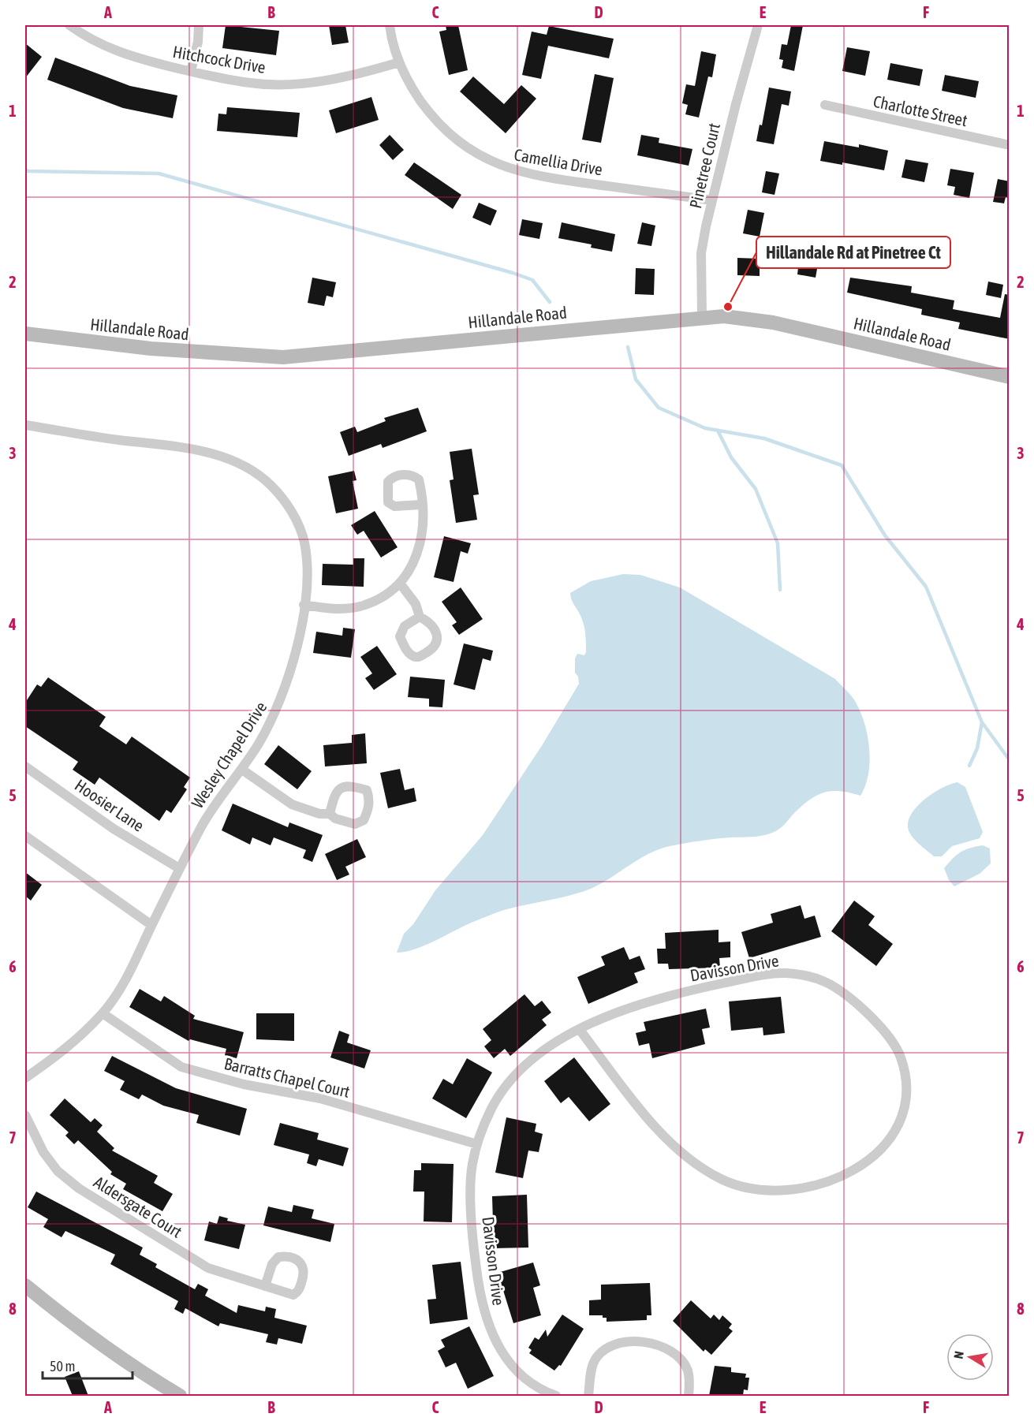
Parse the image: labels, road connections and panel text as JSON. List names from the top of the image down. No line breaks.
{"streets":{"street":["Hitchcock Drive","Charlotte Street","Camellia Drive","Pinetree Court","Hillandale Road","Wesley Chapel Drive","Hoosier Lane","Davisson Drive","Barratts Chapel Court","Aldersgate Court"]},"crossings":[["Hitchcock Drive","Camellia Drive"],["Camellia Drive","Pinetree Court"],["Pinetree Court","Hillandale Road"],["Wesley Chapel Drive","Hoosier Lane"],["Wesley Chapel Drive","Barratts Chapel Court"],["Davisson Drive","Barratts Chapel Court"]],"places":["Hillandale Rd at Pinetree Ct"],"scale_bar":"50 m","north":"left","grid":{"columns":["A","B","C","D","E","F"],"rows":["1","2","3","4","5","6","7","8"]}}
